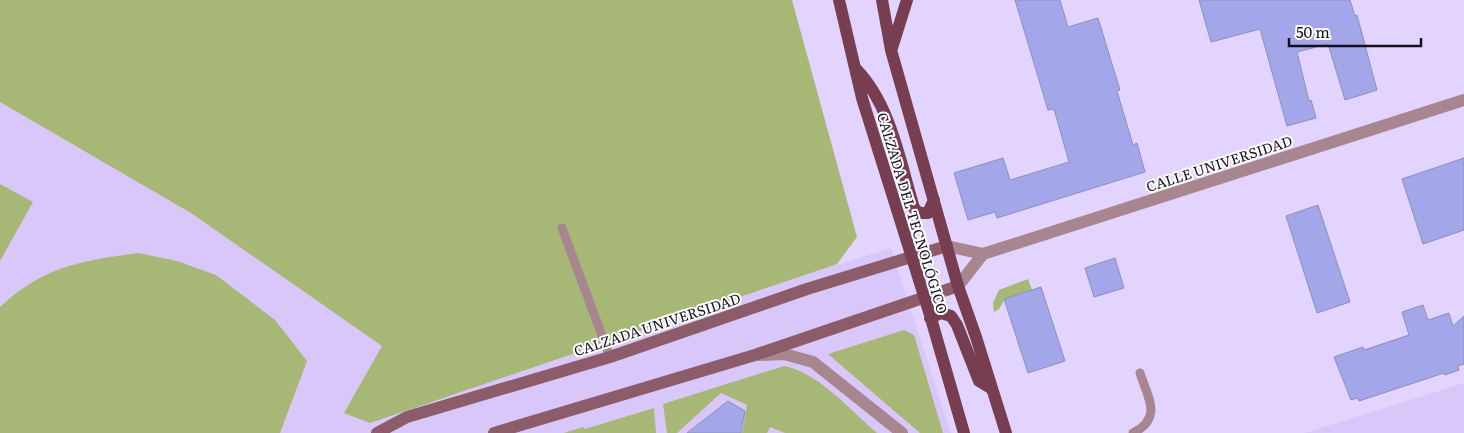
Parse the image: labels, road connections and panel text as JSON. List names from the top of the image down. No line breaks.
{"streets":{"main road":["CALZADA DEL TECNOLÓGICO","CALZADA UNIVERSIDAD"],"street":["CALLE UNIVERSIDAD"]},"crossings":[["CALZADA DEL TECNOLÓGICO","CALZADA UNIVERSIDAD"]],"scale_bar":"50 m"}
